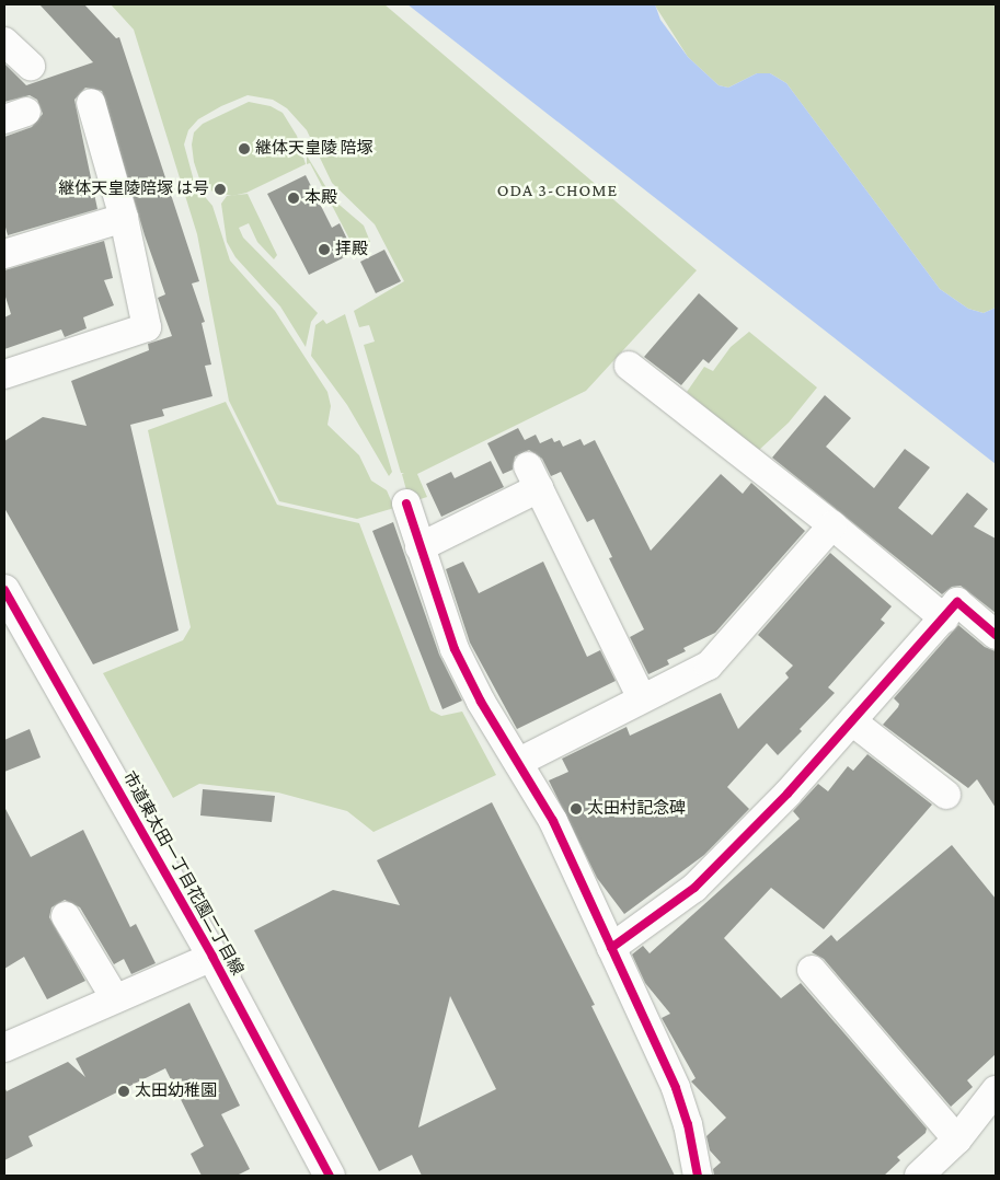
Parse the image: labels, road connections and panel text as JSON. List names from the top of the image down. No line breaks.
{"streets":{"street":["市道東太田一丁目花園二丁目線"]},"districts":["ODA 3-CHOME"],"places":["継体天皇陵 陪塚","継体天皇陵陪塚 は号","本殿","拝殿","太田村記念碑","太田幼稚園"]}
